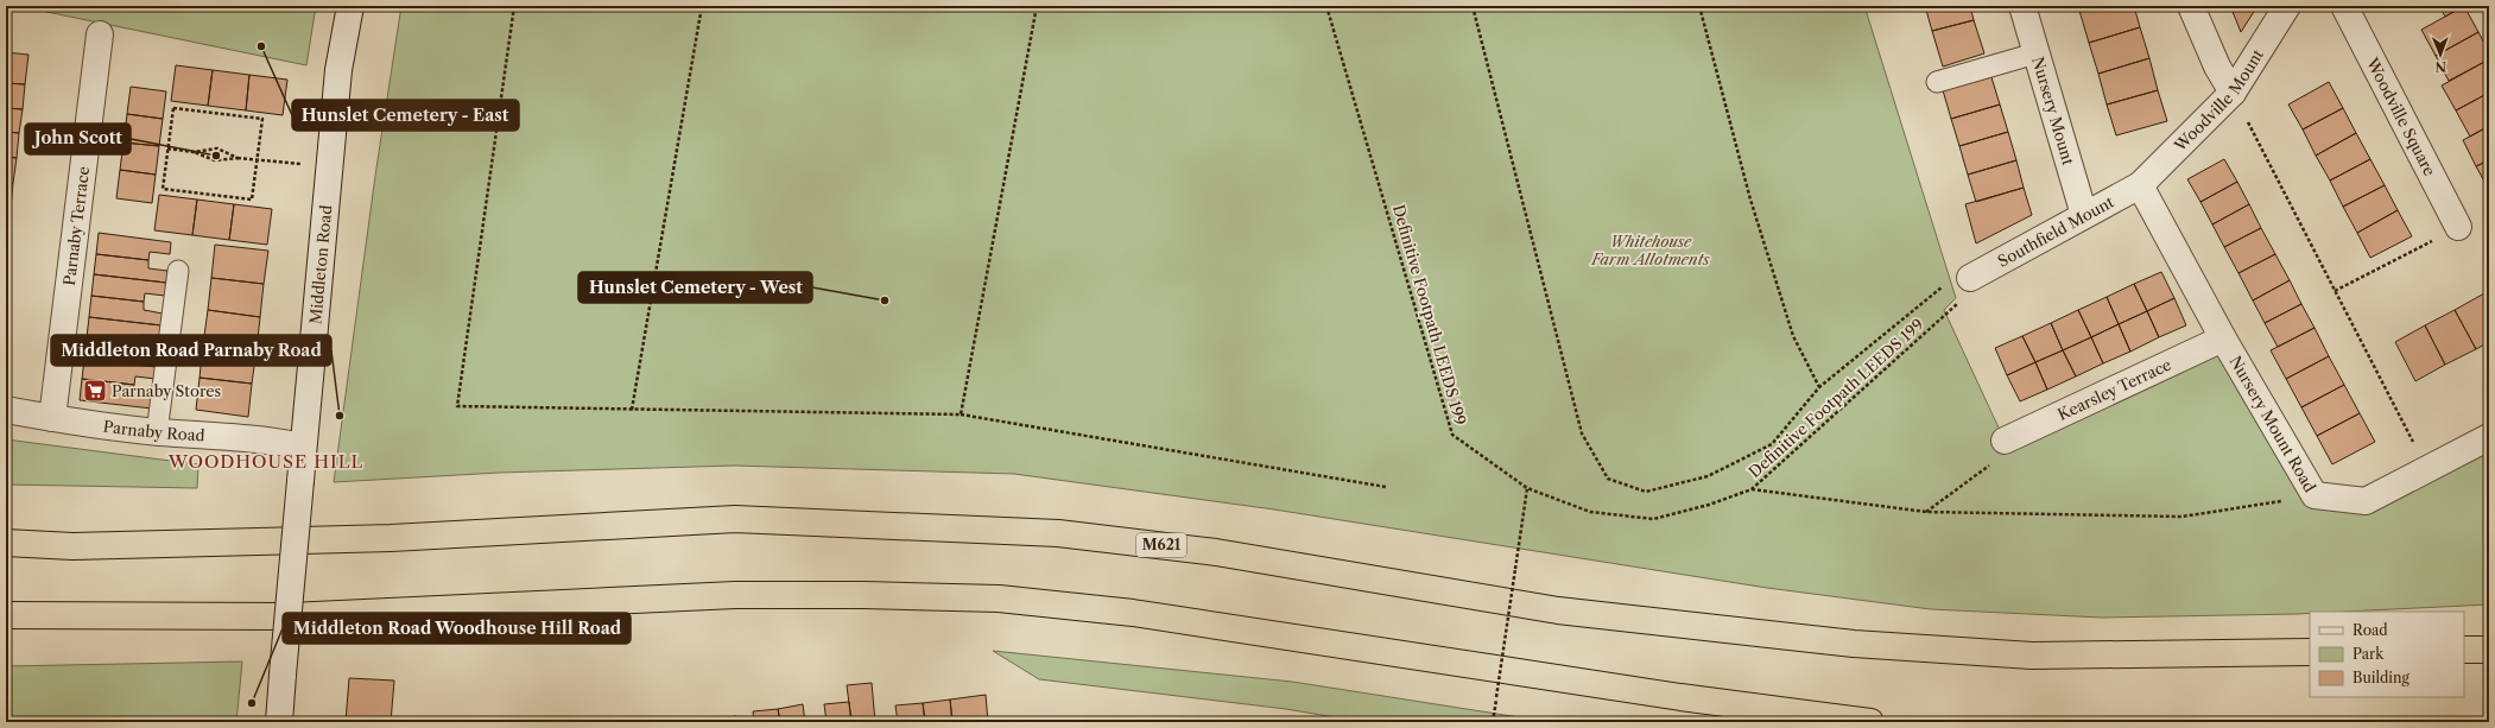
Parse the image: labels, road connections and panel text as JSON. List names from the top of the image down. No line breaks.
{"streets":{"highway":["M621"],"street":["Woodville Mount","Nursery Mount","Woodville Square","Parnaby Terrace","Southfield Mount","Middleton Road","Kearsley Terrace","Nursery Mount Road","Parnaby Road"],"path":["Definitive Footpath LEEDS 199"]},"crossings":[["Woodville Mount","Southfield Mount"],["Woodville Mount","Nursery Mount Road"],["Nursery Mount","Southfield Mount"],["Parnaby Terrace","Parnaby Road"],["Southfield Mount","Definitive Footpath LEEDS 199"],["Southfield Mount","Nursery Mount Road"],["Middleton Road","Parnaby Road"],["Kearsley Terrace","Nursery Mount Road"]],"districts":["WOODHOUSE HILL"],"parks":["Whitehouse Farm Allotments"],"places":{"other":["Hunslet Cemetery - East","John Scott","Hunslet Cemetery - West","Middleton Road Parnaby Road","Middleton Road Woodhouse Hill Road"],"supermarket":["Parnaby Stores"]},"legend":["Road","Park","Building"],"north":"bottom"}
